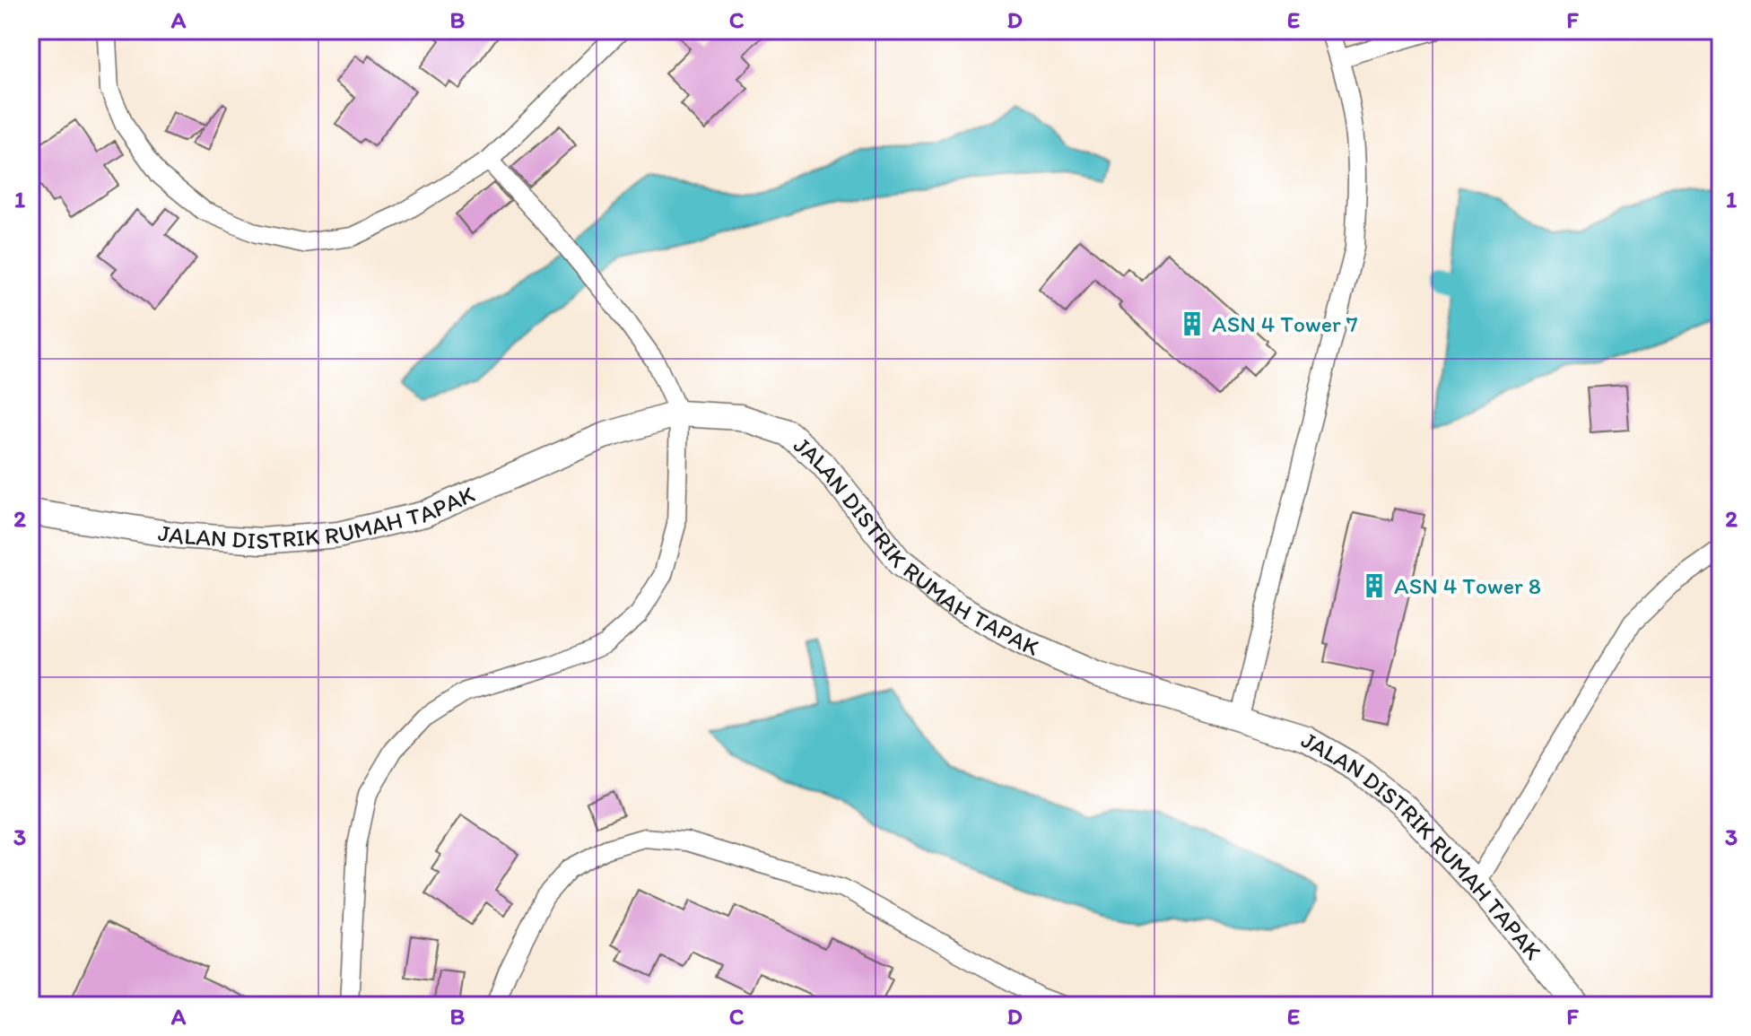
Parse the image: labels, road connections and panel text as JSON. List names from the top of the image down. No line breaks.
{"streets":{"street":["JALAN DISTRIK RUMAH TAPAK"]},"places":{"building":["ASN 4 Tower 7","ASN 4 Tower 8"]},"grid":{"columns":["A","B","C","D","E","F"],"rows":["1","2","3"]}}
